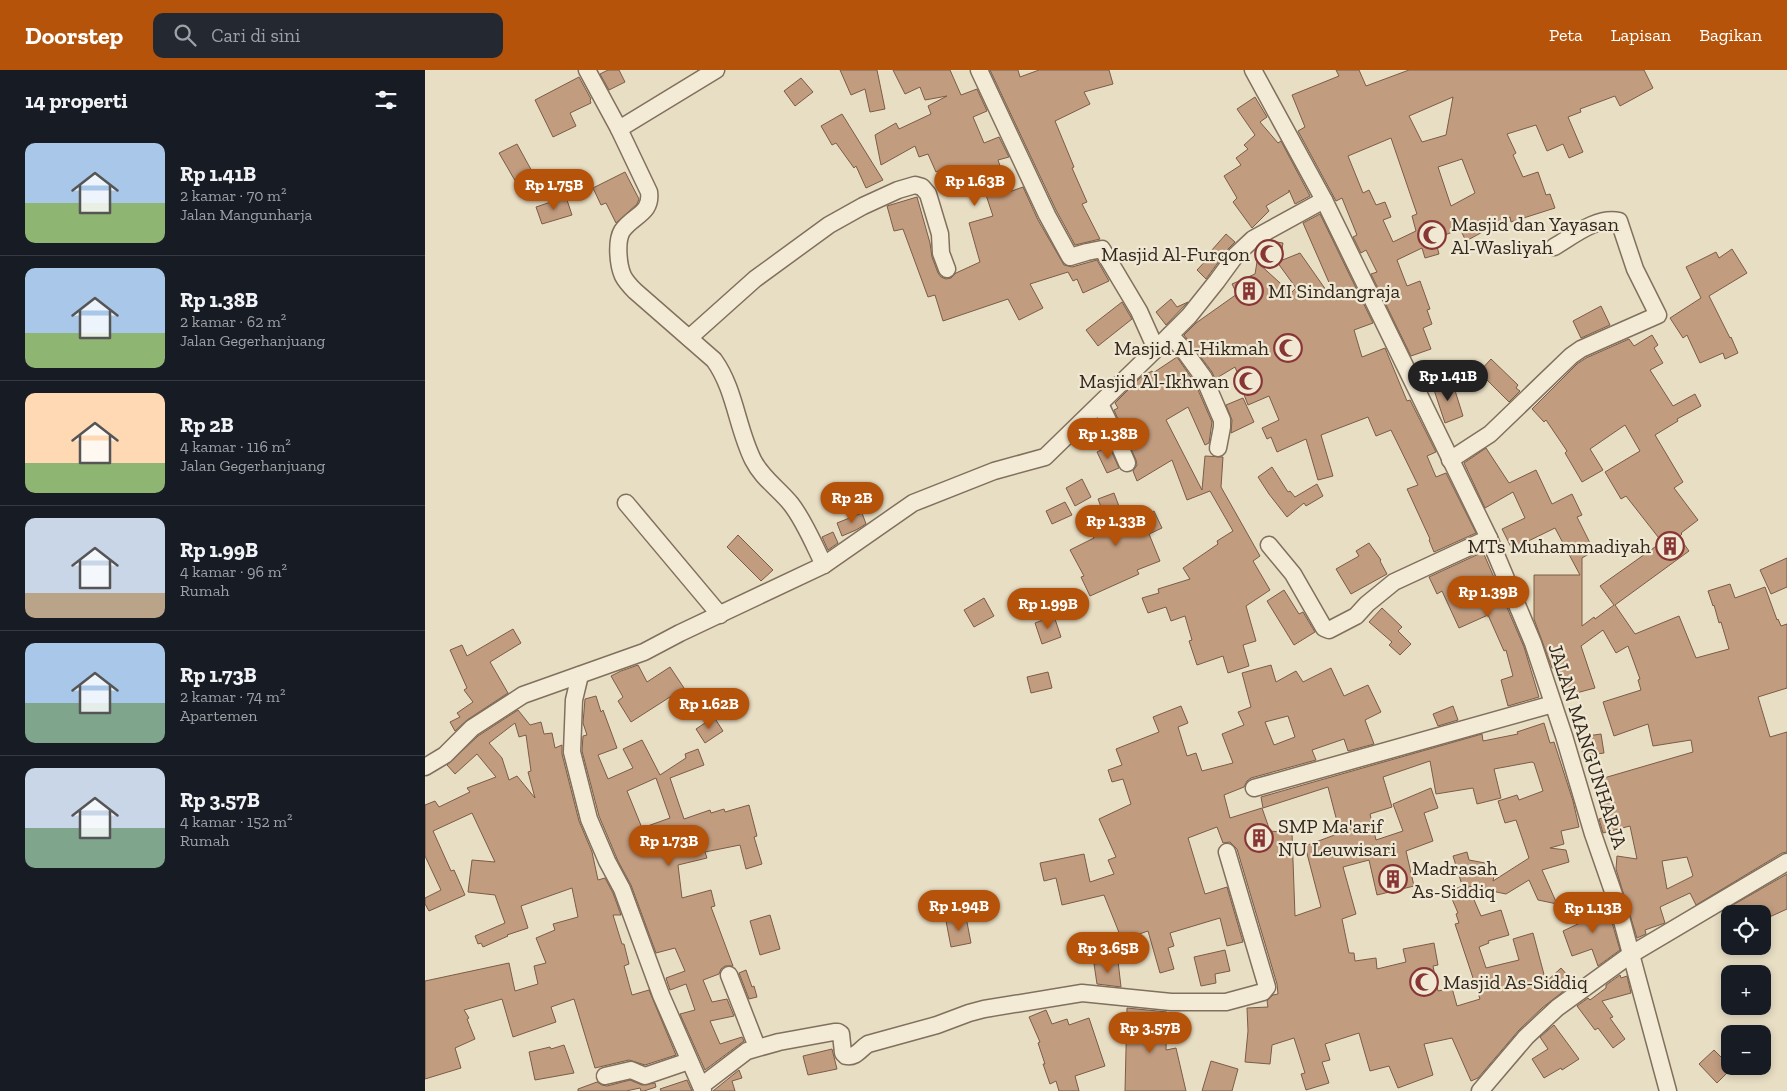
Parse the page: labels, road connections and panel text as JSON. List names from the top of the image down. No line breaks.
{"streets":{"street":["JALAN MANGUNHARJA"]},"places":{"mosque":["Masjid dan Yayasan Al-Wasliyah","Masjid Al-Furqon","Masjid Al-Hikmah","Masjid Al-Ikhwan","Masjid As-Siddiq"],"building":["MI Sindangraja","MTs Muhammadiyah","SMP Ma'arif NU Leuwisari","Madrasah As-Siddiq"]},"page":{"header":"Doorstep","search":"Cari di sini","nav":["Peta","Lapisan","Bagikan"],"heading":"14 properti","list":[{"name":"Rp 1.41B","note":"2 kamar · 70 m² · Jalan Mangunharja"},{"name":"Rp 1.38B","note":"2 kamar · 62 m² · Jalan Gegerhanjuang"},{"name":"Rp 2B","note":"4 kamar · 116 m² · Jalan Gegerhanjuang"},{"name":"Rp 1.99B","note":"4 kamar · 96 m² · Rumah"},{"name":"Rp 1.73B","note":"2 kamar · 74 m² · Apartemen"},{"name":"Rp 3.57B","note":"4 kamar · 152 m² · Rumah"}],"price":["Rp 1.63B","Rp 1.75B","Rp 1.41B","Rp 1.38B","Rp 2B","Rp 1.33B","Rp 1.39B","Rp 1.99B","Rp 1.62B","Rp 1.73B","Rp 1.94B","Rp 1.13B","Rp 3.65B","Rp 3.57B"],"map_buttons":["+","−"]}}
